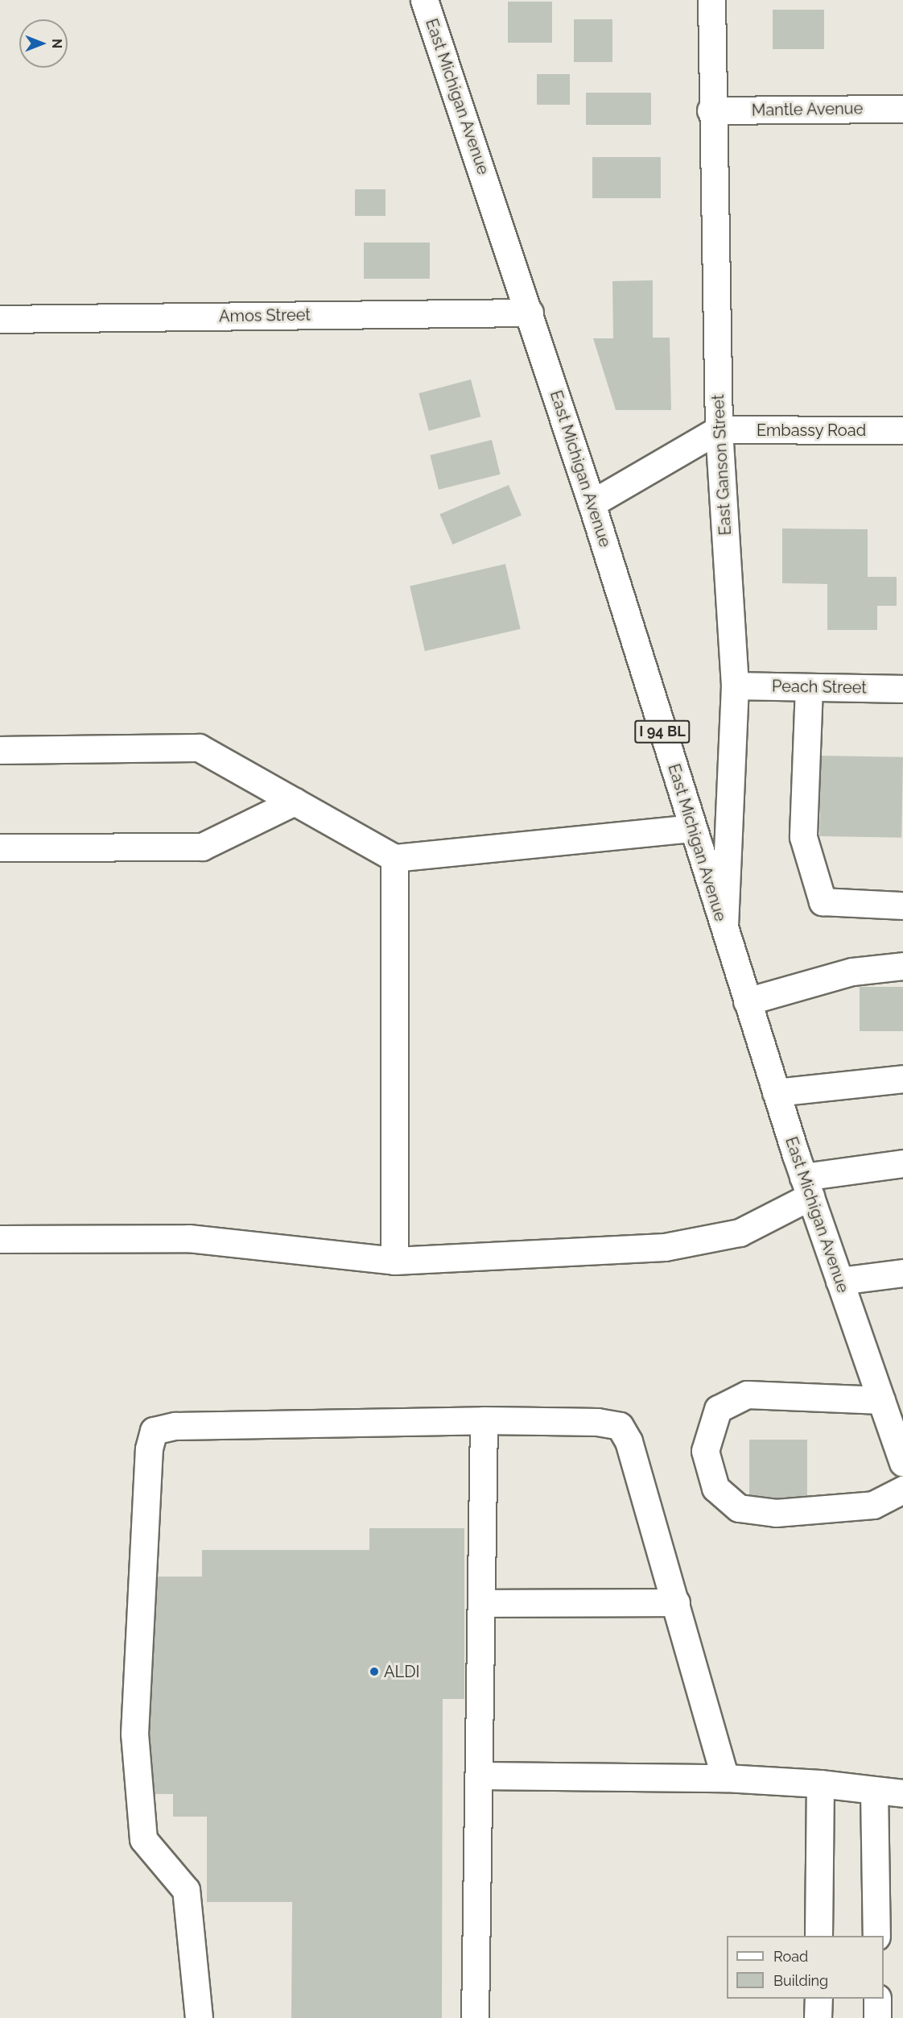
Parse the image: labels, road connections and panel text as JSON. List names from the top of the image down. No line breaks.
{"streets":{"street":["East Michigan Avenue","Mantle Avenue","Amos Street","Embassy Road","East Ganson Street","Peach Street","I 94 BL"]},"crossings":[["East Michigan Avenue","Amos Street"],["East Michigan Avenue","East Ganson Street"],["Mantle Avenue","East Ganson Street"],["Embassy Road","East Ganson Street"],["East Ganson Street","Peach Street"]],"places":["ALDI"],"legend":["Road","Building"],"north":"right"}
